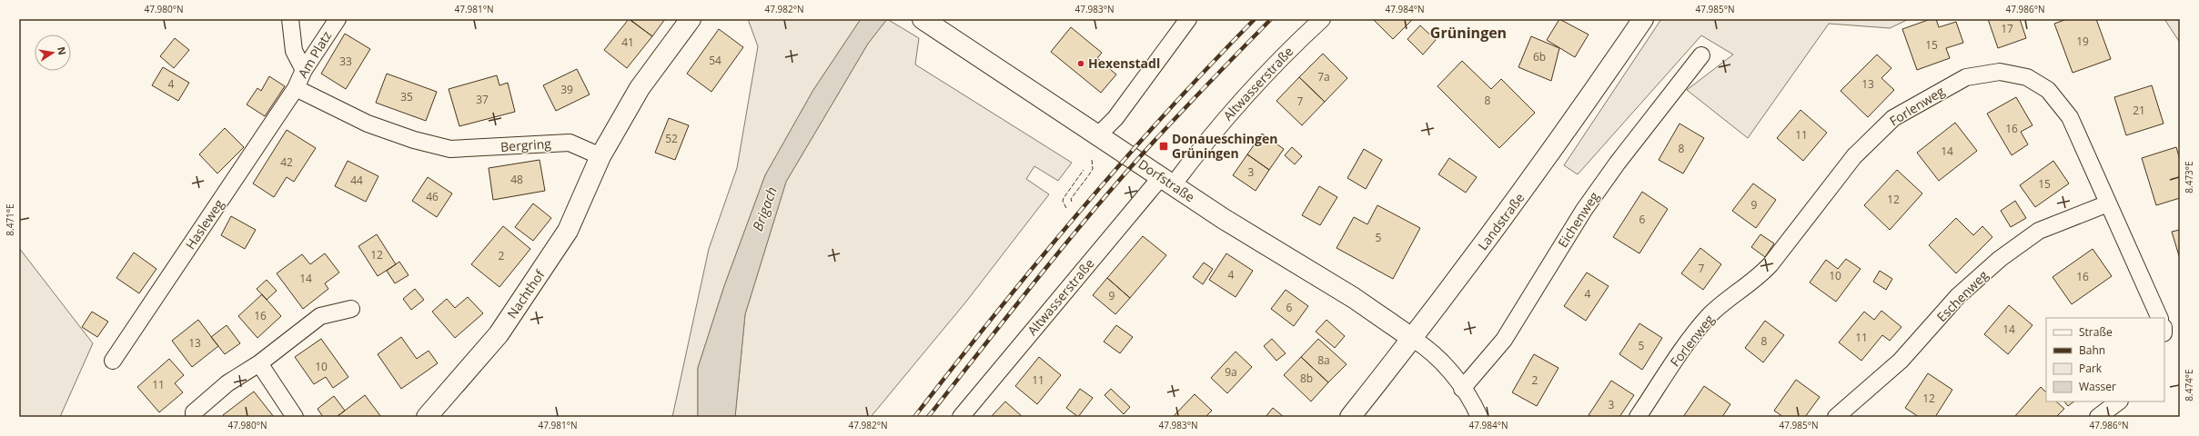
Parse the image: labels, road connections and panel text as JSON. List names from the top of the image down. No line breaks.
{"streets":{"street":["Am Platz","Altwasserstraße","Forlenweg","Bergring","Dorfstraße","Eichenweg","Landstraße","Hasleweg","Nachthof","Eschenweg"]},"crossings":[["Am Platz","Bergring"],["Am Platz","Hasleweg"],["Altwasserstraße","Dorfstraße"],["Forlenweg","Eschenweg"],["Bergring","Hasleweg"],["Bergring","Nachthof"],["Dorfstraße","Landstraße"]],"districts":["Grüningen"],"water":["Brigach"],"places":{"other":["Hexenstadl"],"transit":["Donaueschingen Grüningen"]},"house_numbers":["17","19","41","15","6b","54","33","7a","4","13","39","35","37","8","7","21","16","11","52","8","14","42","3","48","44","15","46","12","9","6","5","12","2","7","4","10","16","14","4","9","6","16","14","11","8","13","5","8a","10","9a","8b","11","2","11","12","3"],"legend":["Straße","Bahn","Park","Wasser"],"north":"right","coordinates":["47.980°N","47.981°N","47.982°N","47.983°N","47.984°N","47.985°N","47.986°N","8.473°E","8.471°E","8.474°E"]}
